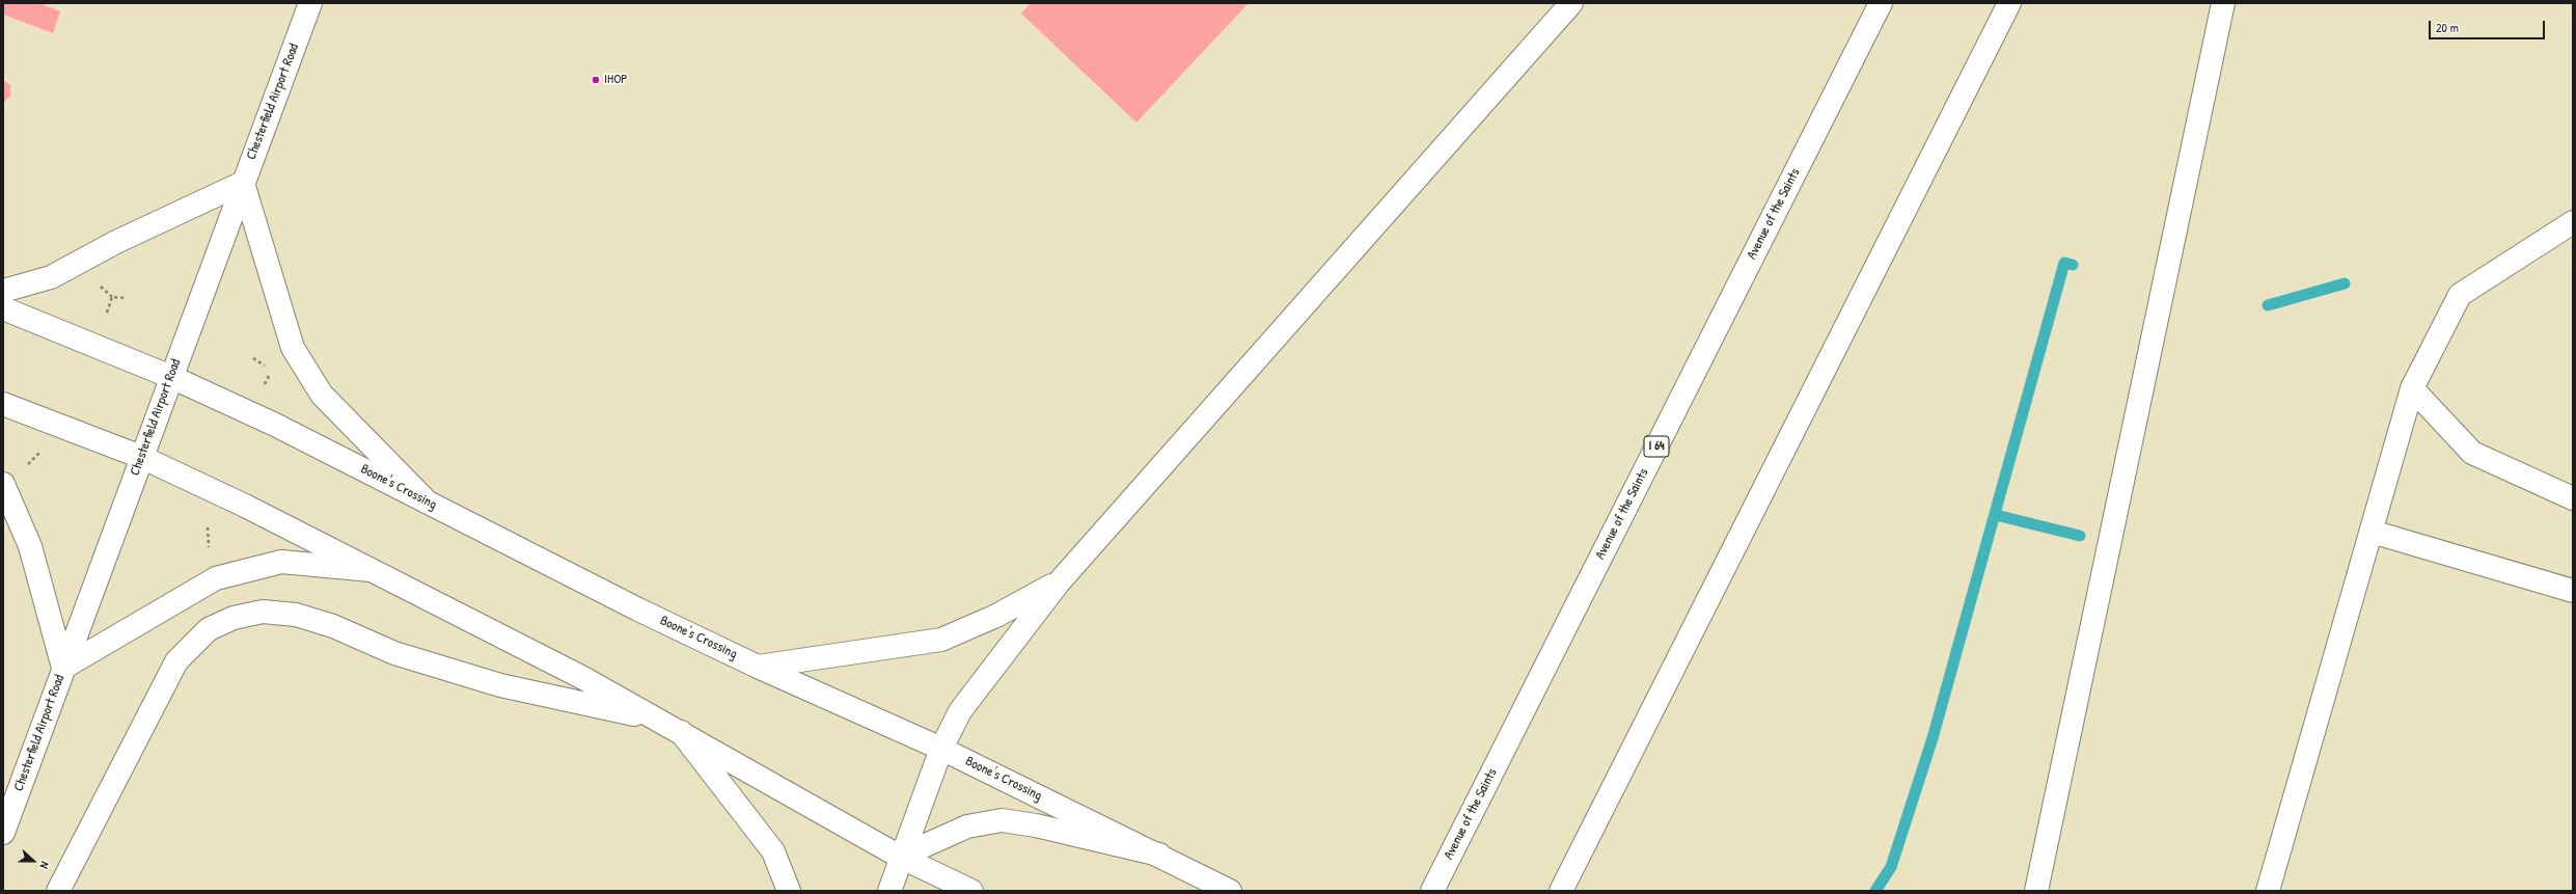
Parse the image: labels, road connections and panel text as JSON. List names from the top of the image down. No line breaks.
{"streets":{"main road":["Chesterfield Airport Road","Avenue of the Saints","I 64","Boone's Crossing"]},"crossings":[["Chesterfield Airport Road","Boone's Crossing"]],"places":["IHOP"],"scale_bar":"20 m","north":"right"}
